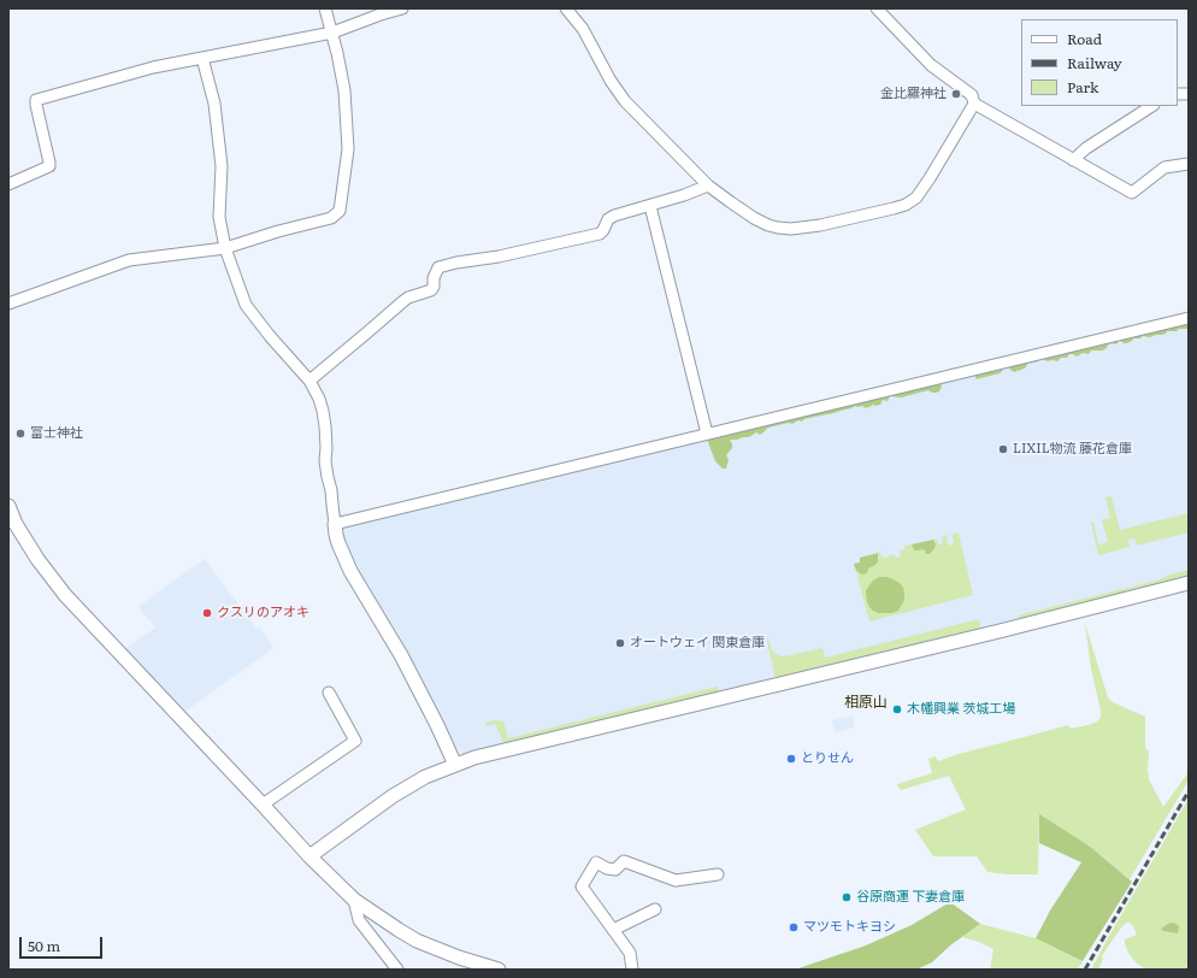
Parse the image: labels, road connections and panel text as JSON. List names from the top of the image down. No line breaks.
{"districts":["相原山"],"places":["金比羅神社","富士神社","LIXIL物流 藤花倉庫","クスリのアオキ","オートウェイ 関東倉庫","木幡興業 茨城工場","とりせん","谷原商運 下妻倉庫","マツモトキヨシ"],"legend":["Road","Railway","Park"],"scale_bar":"50 m"}
